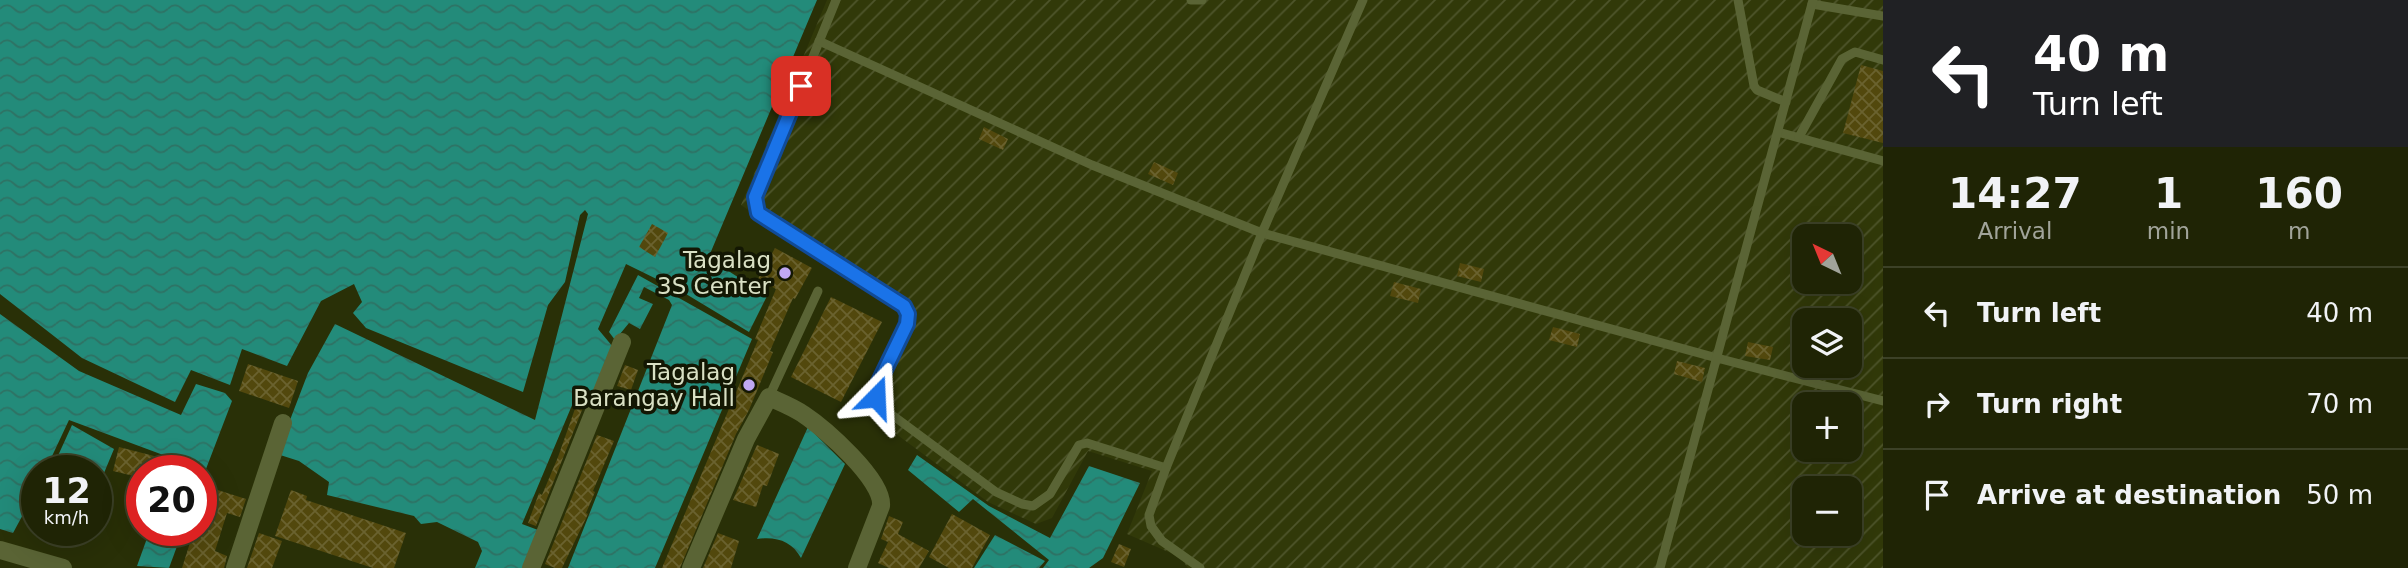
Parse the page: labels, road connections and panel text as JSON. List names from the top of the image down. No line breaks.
{"places":["Tagalag 3S Center","Tagalag Barangay Hall"],"north":"top left","page":{"turn":["40 m","Turn left"],"eta":["14:27","Arrival","1","min","160","m"],"map_buttons":["+","−"],"list":[{"name":"Turn left","value":"40 m"},{"name":"Turn right","value":"70 m"},{"name":"Arrive at destination","value":"50 m"}],"speed":"12 km/h","limit":"20"}}
